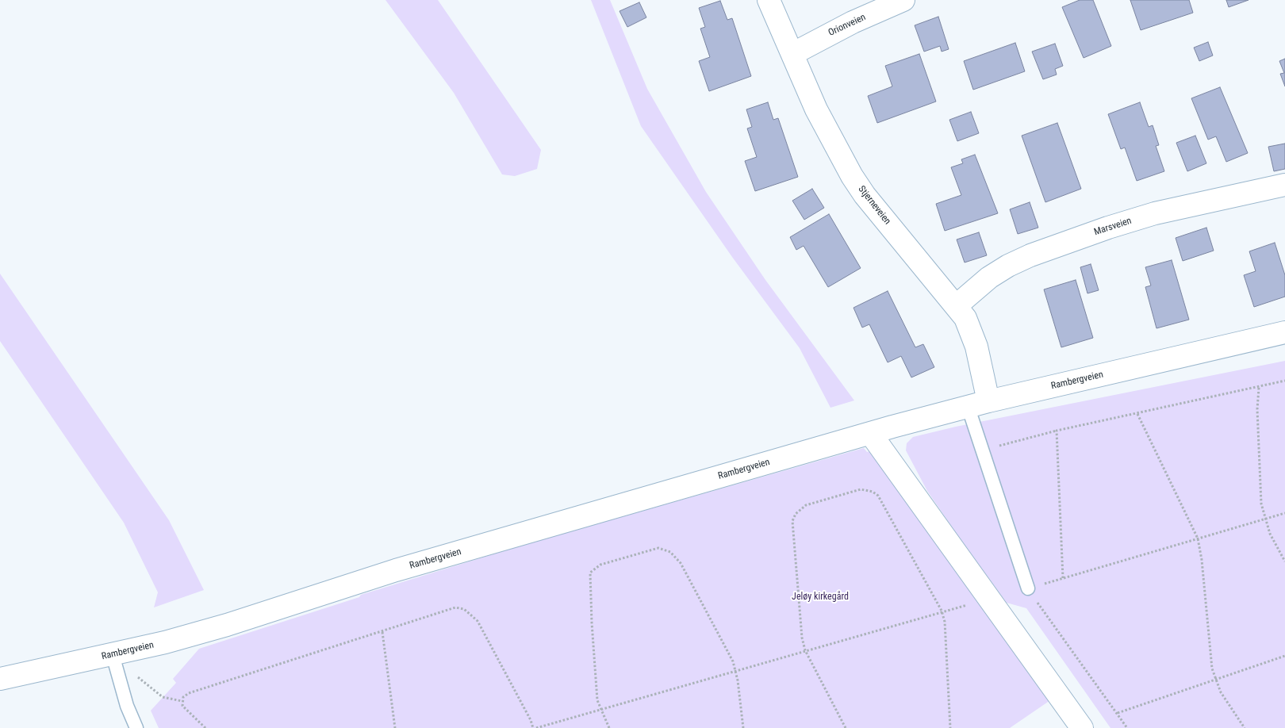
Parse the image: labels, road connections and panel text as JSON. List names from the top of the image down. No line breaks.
{"streets":{"street":["Orionveien","Stjerneveien","Marsveien","Rambergveien"]},"crossings":[["Orionveien","Stjerneveien"],["Stjerneveien","Marsveien"],["Stjerneveien","Rambergveien"]],"parks":["Jeløy kirkegård"]}
